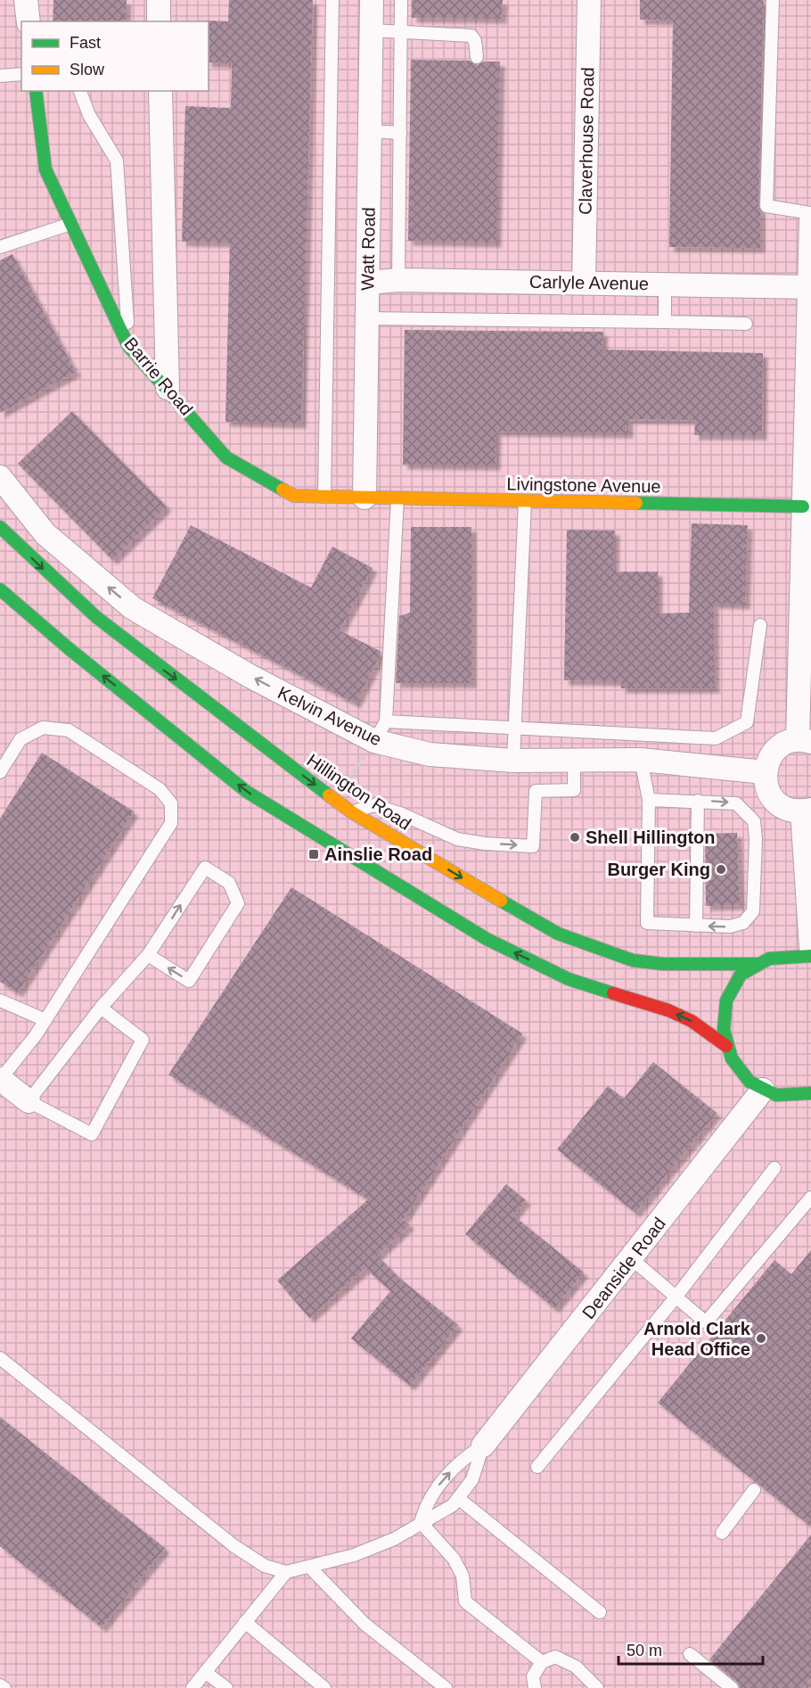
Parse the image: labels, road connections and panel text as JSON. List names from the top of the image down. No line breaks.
{"streets":{"main road":["Barrie Road","Livingstone Avenue","Hillington Road"],"street":["Claverhouse Road","Watt Road","Carlyle Avenue","Kelvin Avenue","Deanside Road"]},"crossings":[["Claverhouse Road","Carlyle Avenue"],["Watt Road","Carlyle Avenue"],["Watt Road","Barrie Road"],["Watt Road","Livingstone Avenue"],["Barrie Road","Livingstone Avenue"]],"one_way":["Kelvin Avenue"],"places":{"other":["Shell Hillington","Burger King","Arnold Clark Head Office"],"transit":["Ainslie Road"]},"legend":["Fast","Slow"],"scale_bar":"50 m"}
